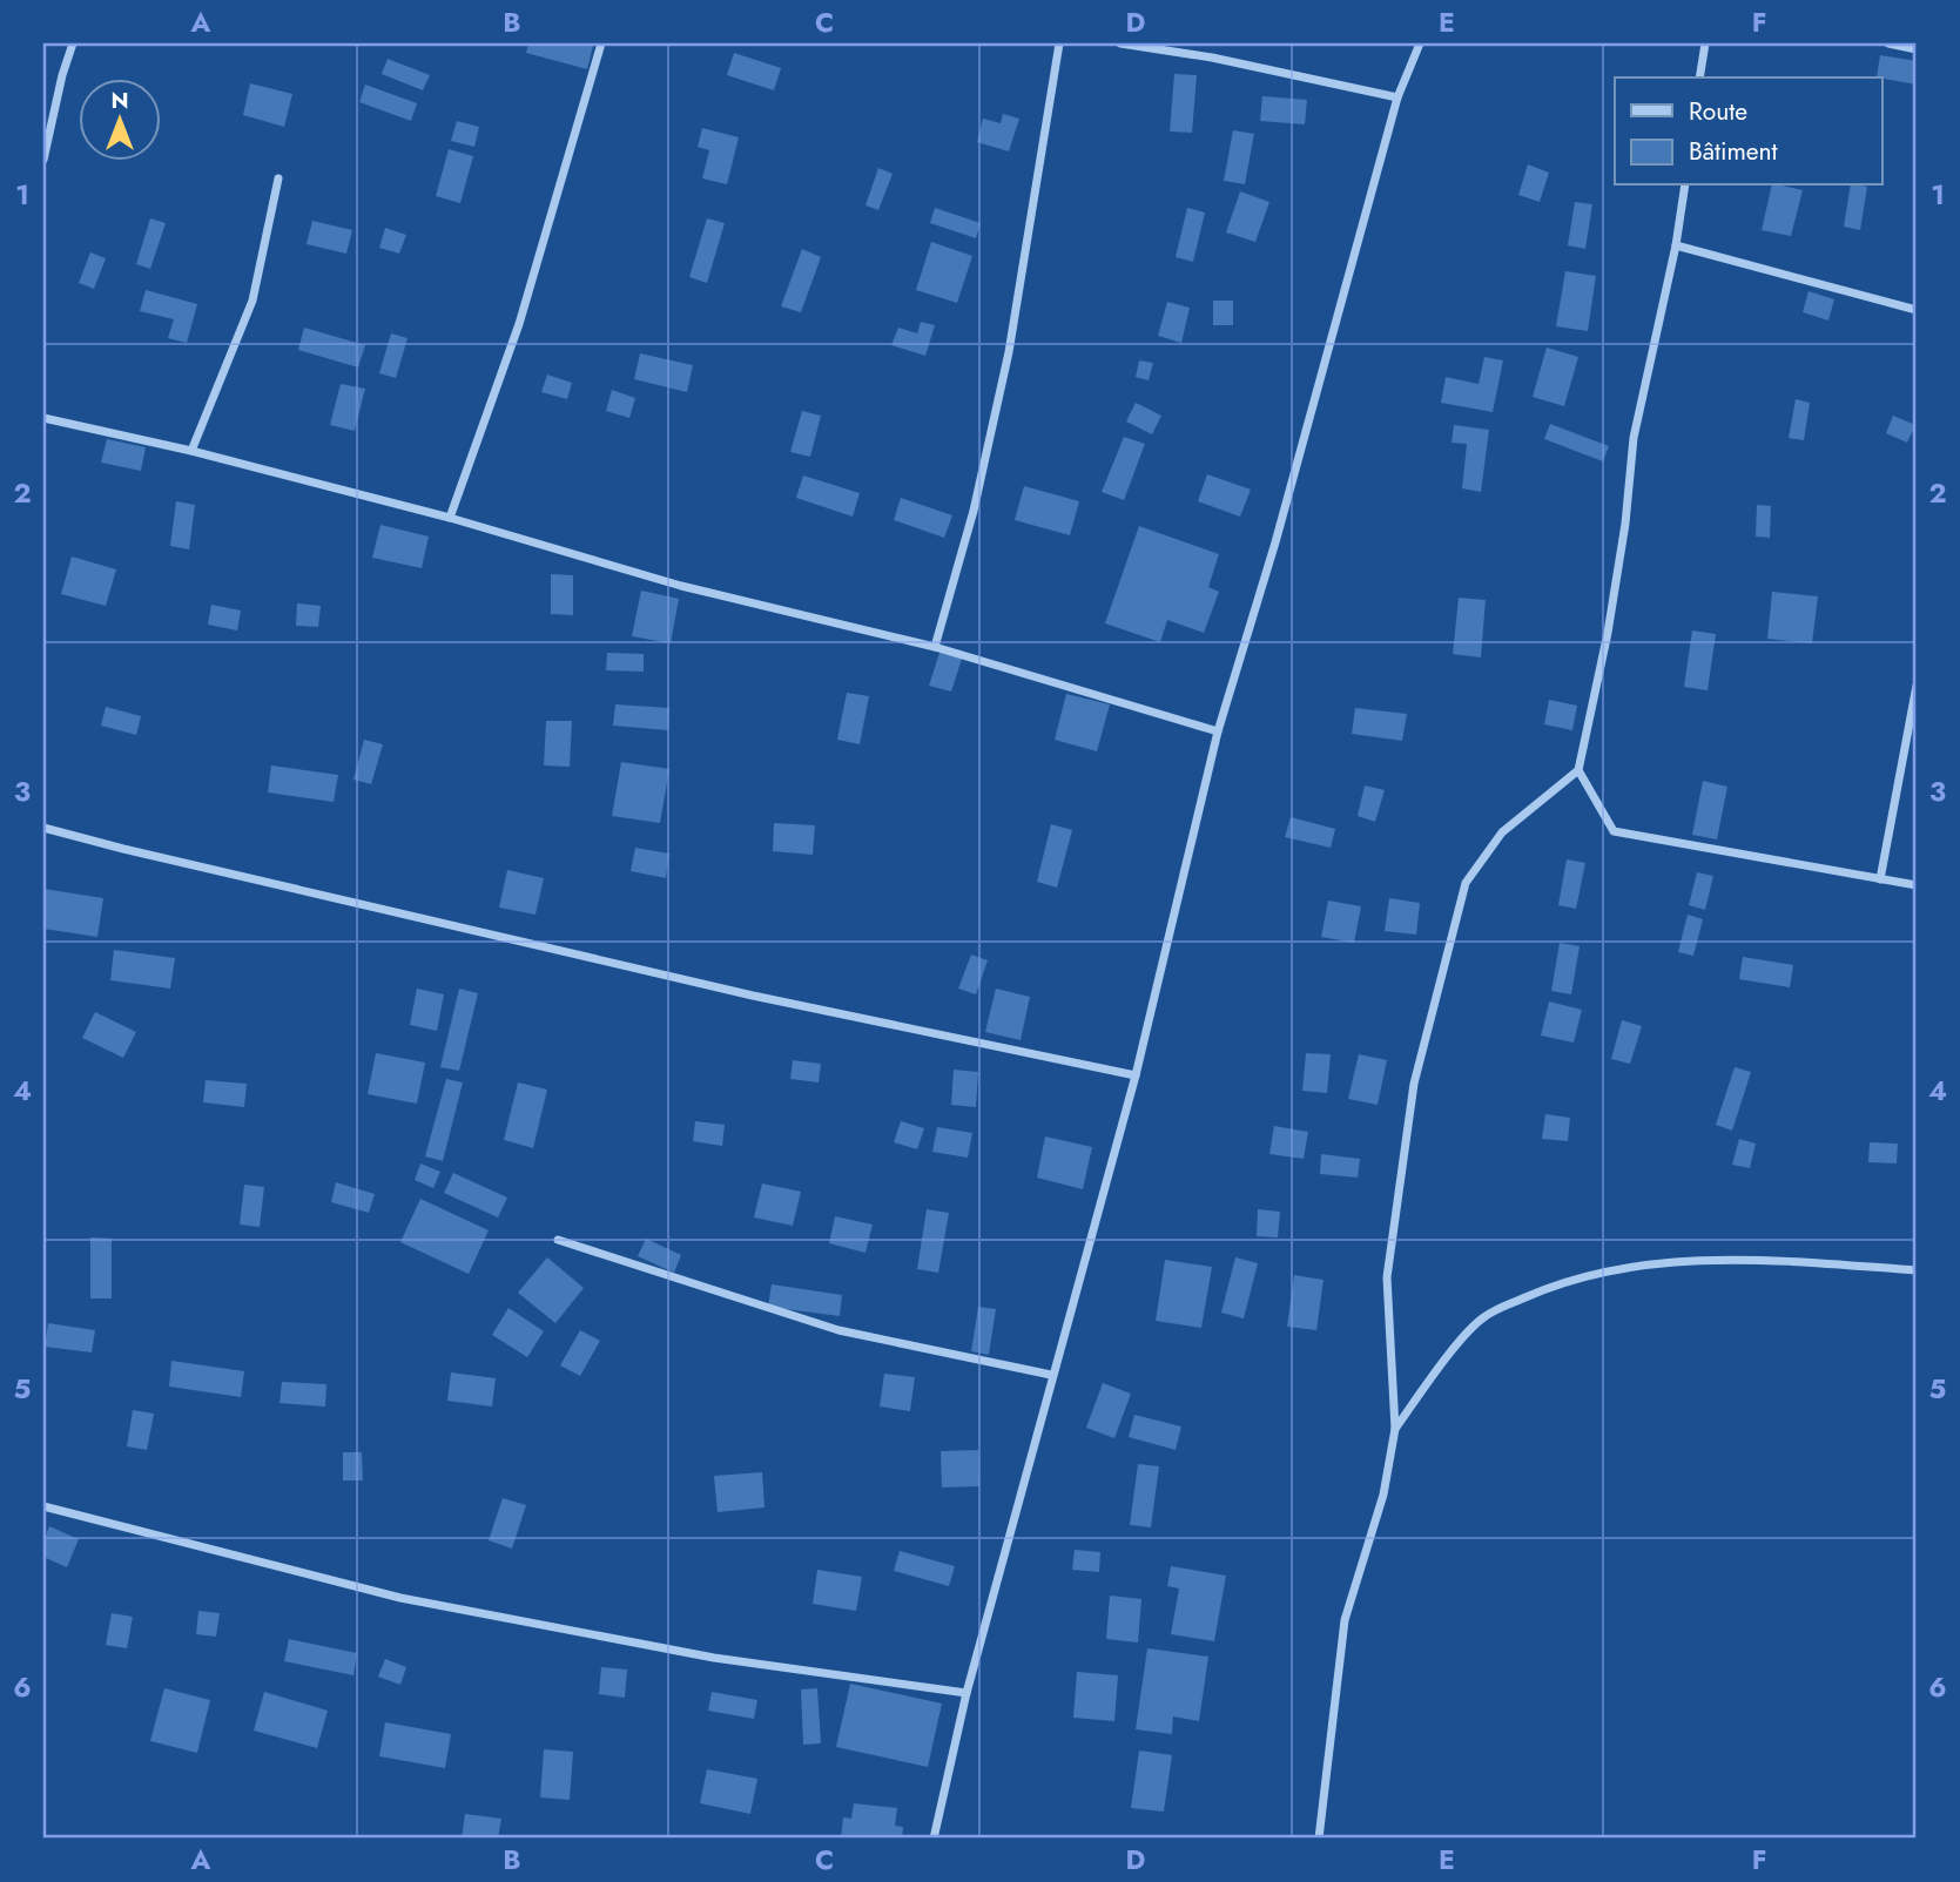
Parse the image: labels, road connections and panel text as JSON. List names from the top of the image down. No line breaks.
{"legend":["Route","Bâtiment"],"north":"top","grid":{"columns":["A","B","C","D","E","F"],"rows":["1","2","3","4","5","6"]}}
